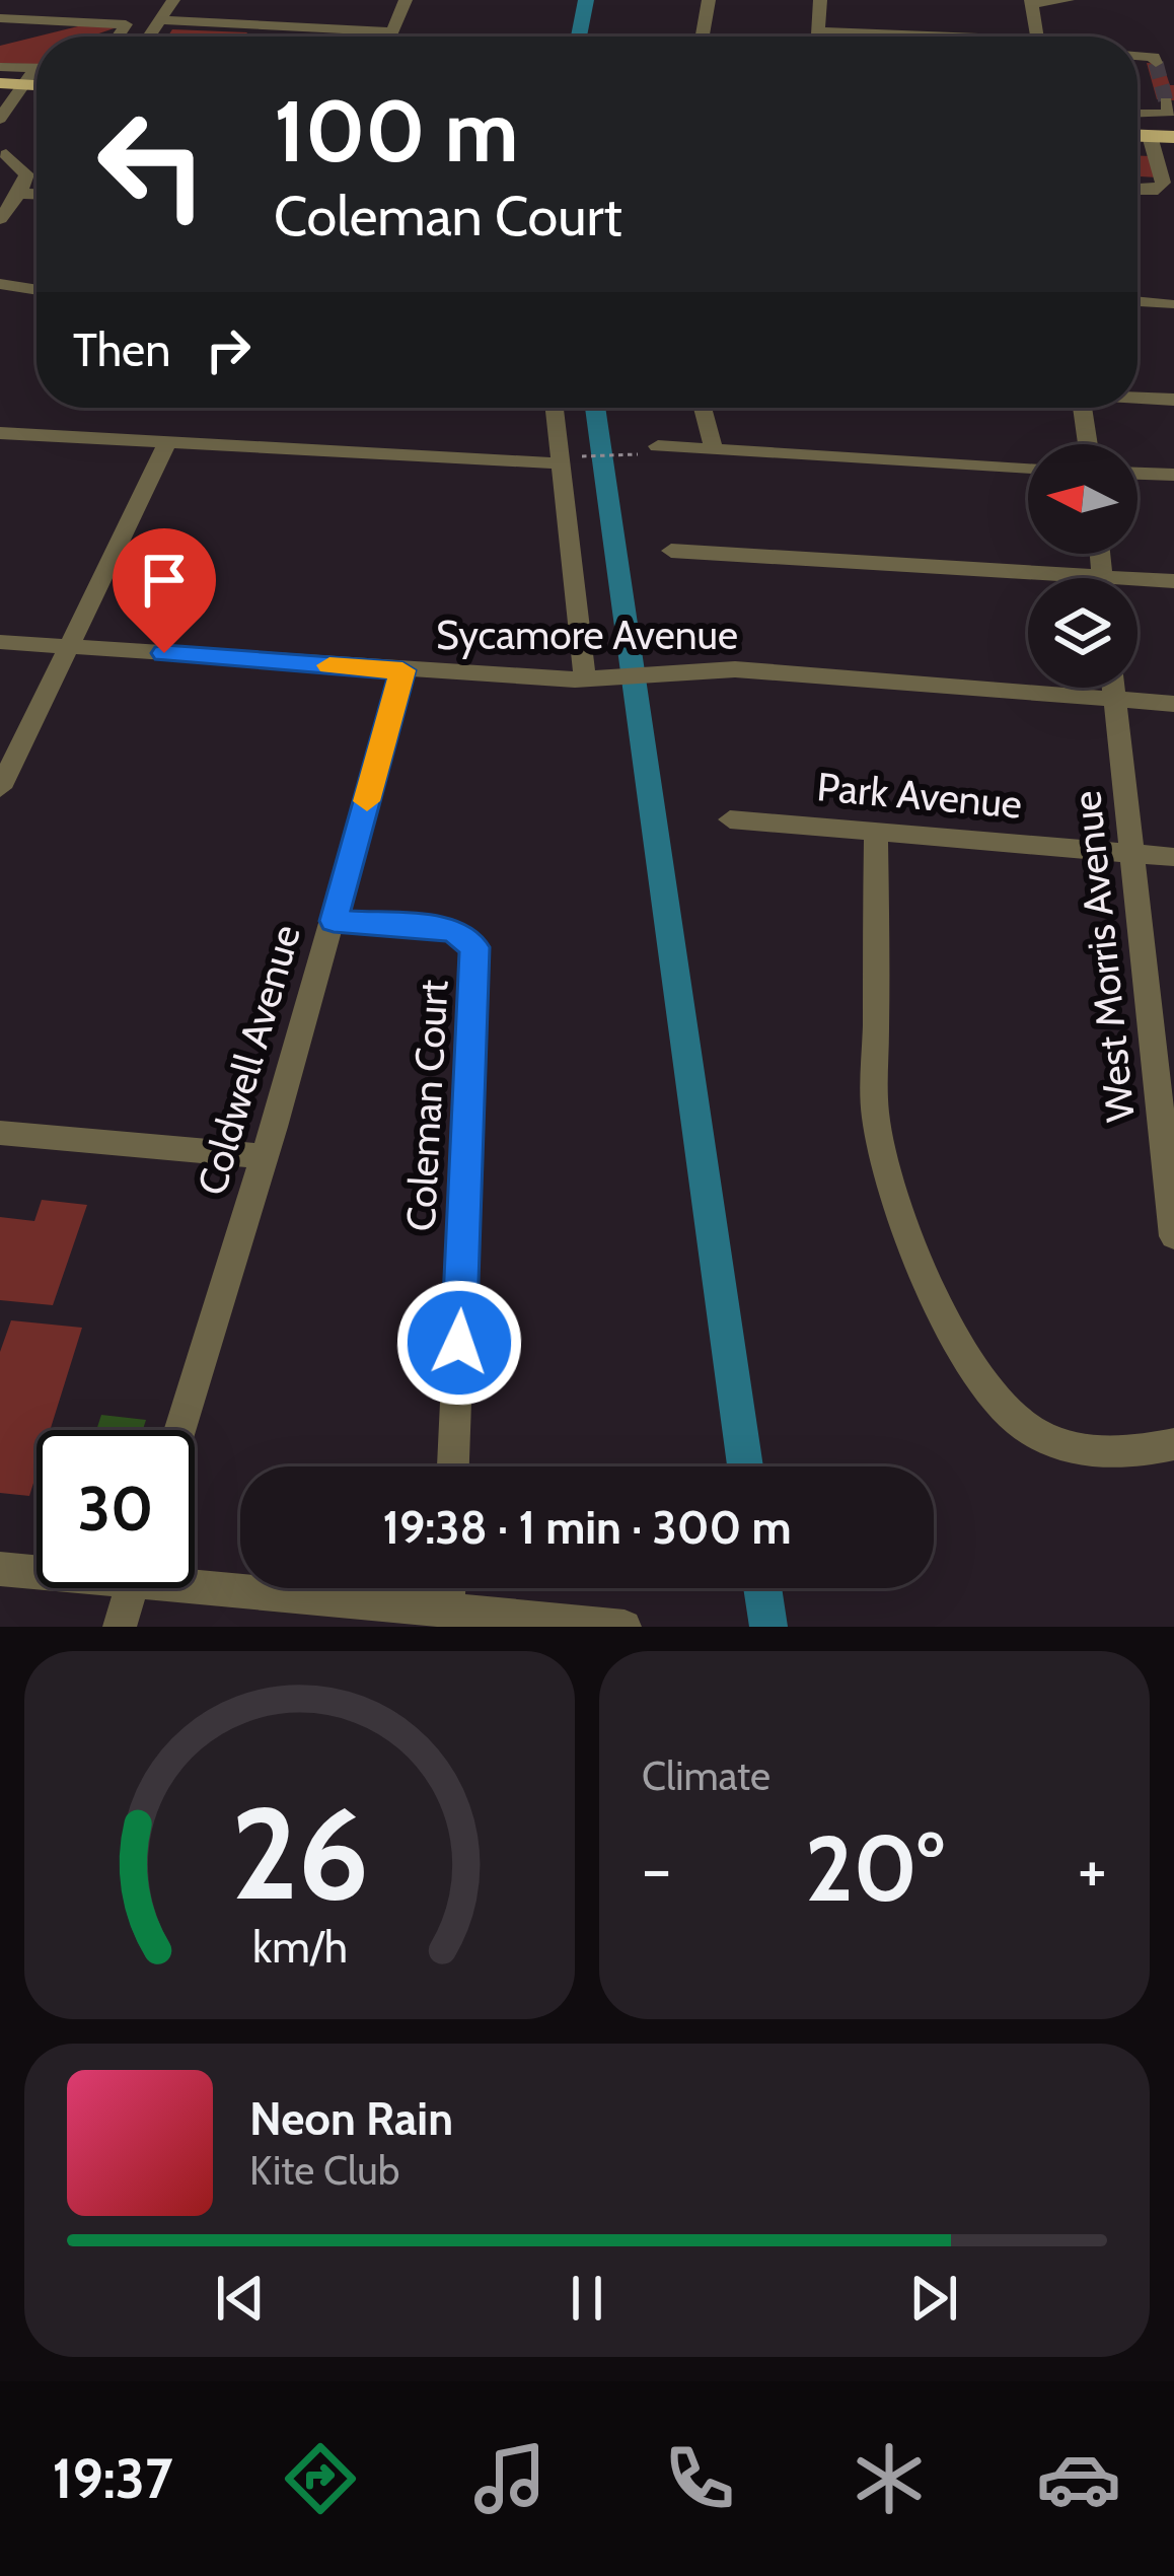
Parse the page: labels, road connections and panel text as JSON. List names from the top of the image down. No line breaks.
{"streets":{"street":["Sycamore Avenue","Park Avenue","West Morris Avenue","Coldwell Avenue","Coleman Court"]},"crossings":[["Sycamore Avenue","West Morris Avenue"],["Sycamore Avenue","Coldwell Avenue"],["Park Avenue","West Morris Avenue"],["Coldwell Avenue","Coleman Court"]],"north":"left","page":{"turn":["100 m","Coleman Court"],"then":"Then","limit":"30","trip":"19:38 · 1 min · 300 m","tile":"Climate","heat":["−","20°","+"],"song":["Neon Rain","Kite Club"],"tabs":"19:37","gauge":["26","km/h"]}}
